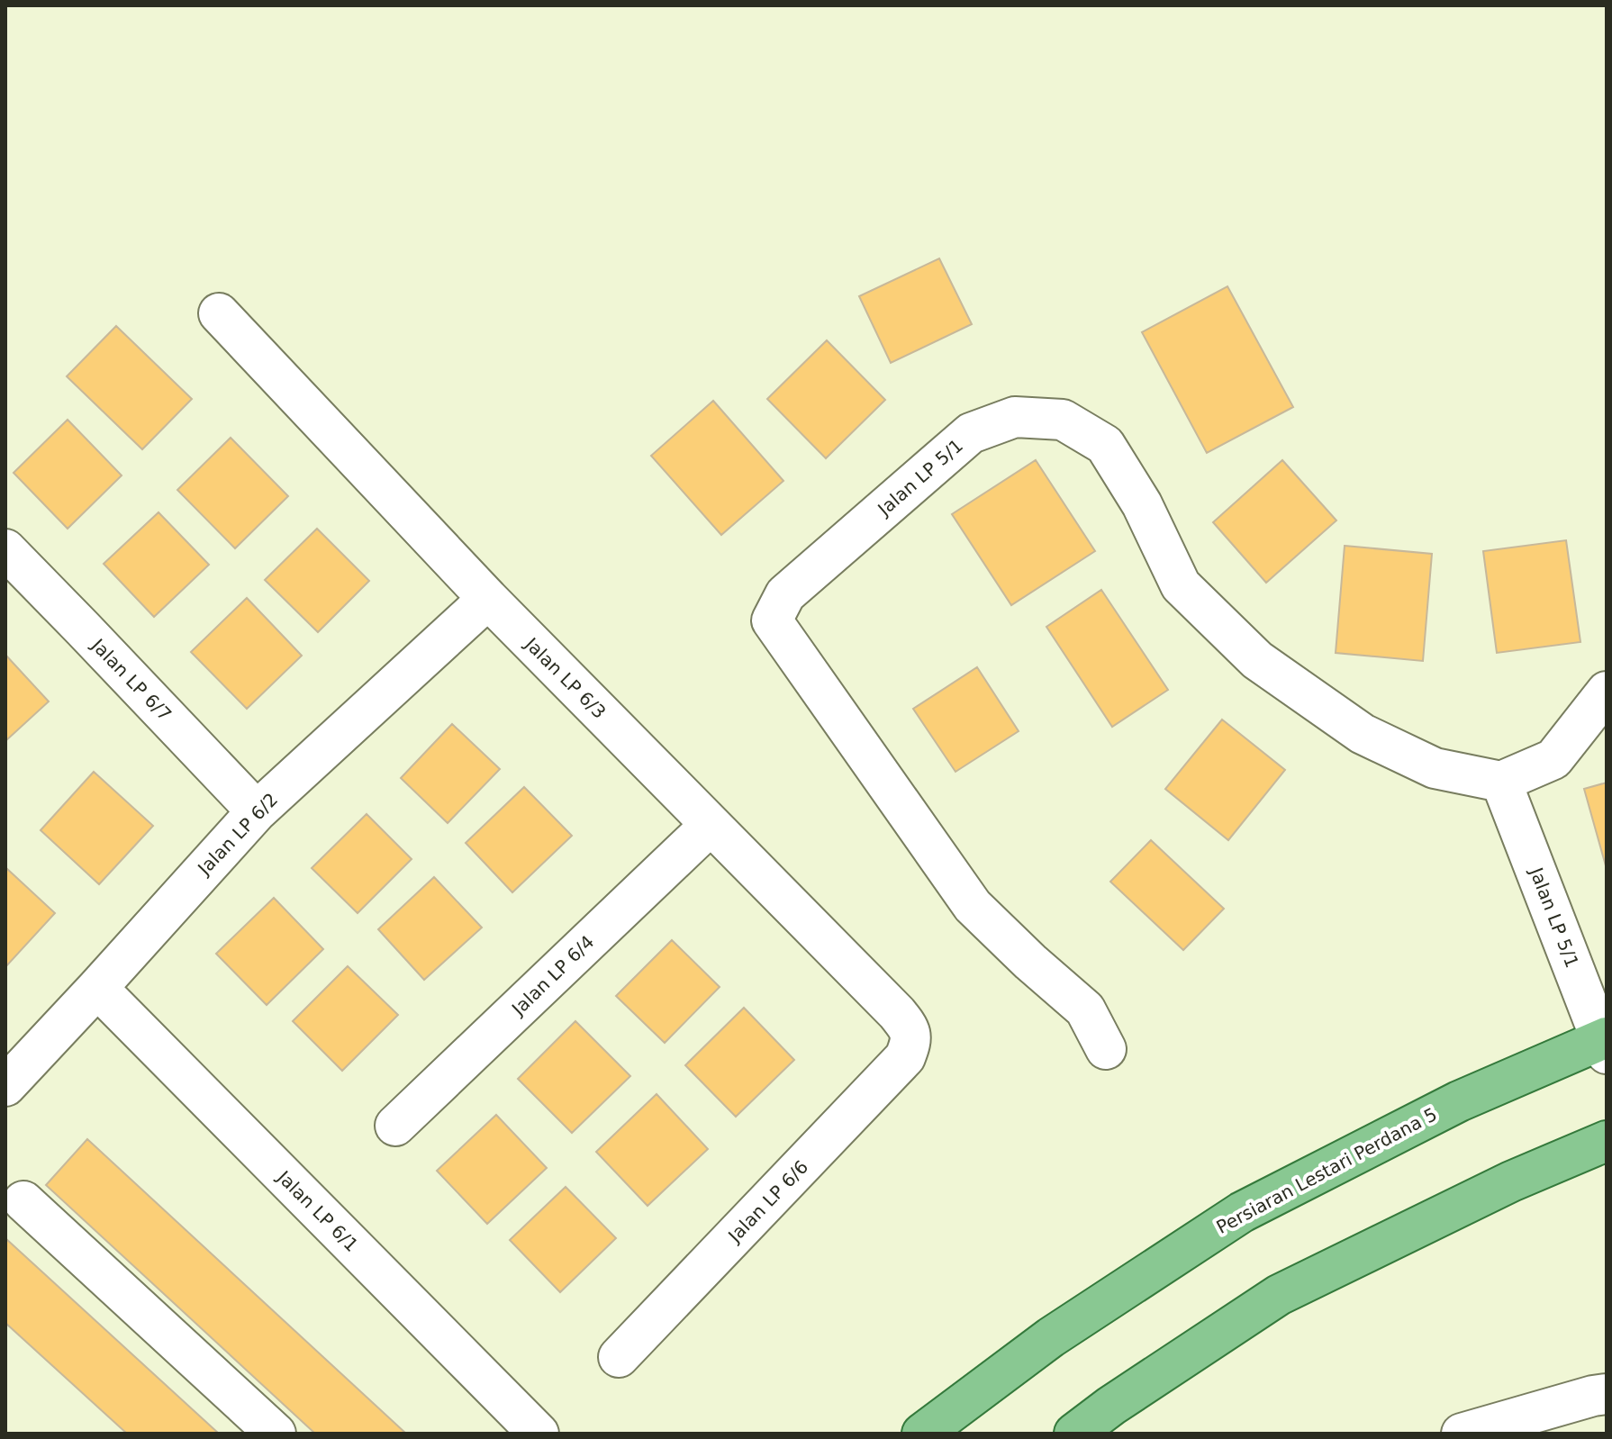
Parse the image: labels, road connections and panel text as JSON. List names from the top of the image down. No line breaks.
{"streets":{"main road":["Persiaran Lestari Perdana 5"],"street":["Jalan LP 5/1","Jalan LP 6/3","Jalan LP 6/7","Jalan LP 6/2","Jalan LP 6/4","Jalan LP 6/6","Jalan LP 6/1"]},"crossings":[["Jalan LP 5/1","Persiaran Lestari Perdana 5"],["Jalan LP 6/3","Jalan LP 6/2"],["Jalan LP 6/3","Jalan LP 6/4"],["Jalan LP 6/3","Jalan LP 6/6"],["Jalan LP 6/7","Jalan LP 6/2"],["Jalan LP 6/2","Jalan LP 6/1"]]}
